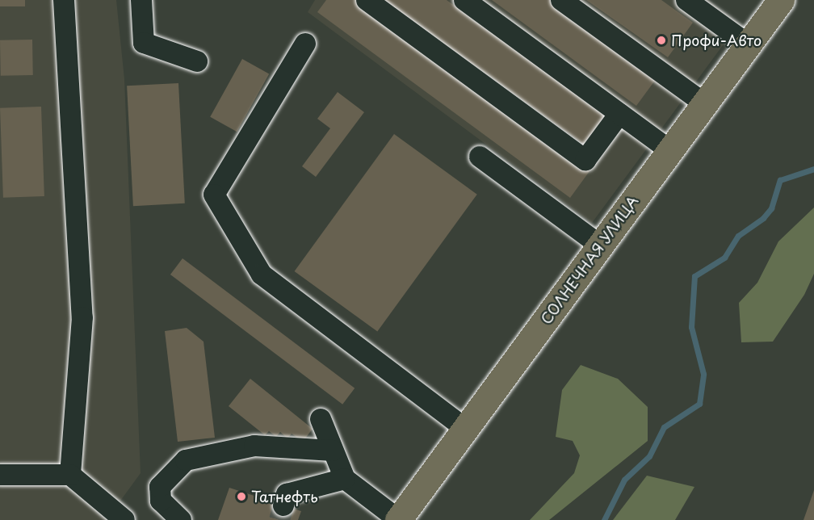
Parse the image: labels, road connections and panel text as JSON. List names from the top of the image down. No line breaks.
{"streets":{"main road":["СОЛНЕЧНАЯ УЛИЦА"]},"places":["Профи-Авто","Татнефть"]}
